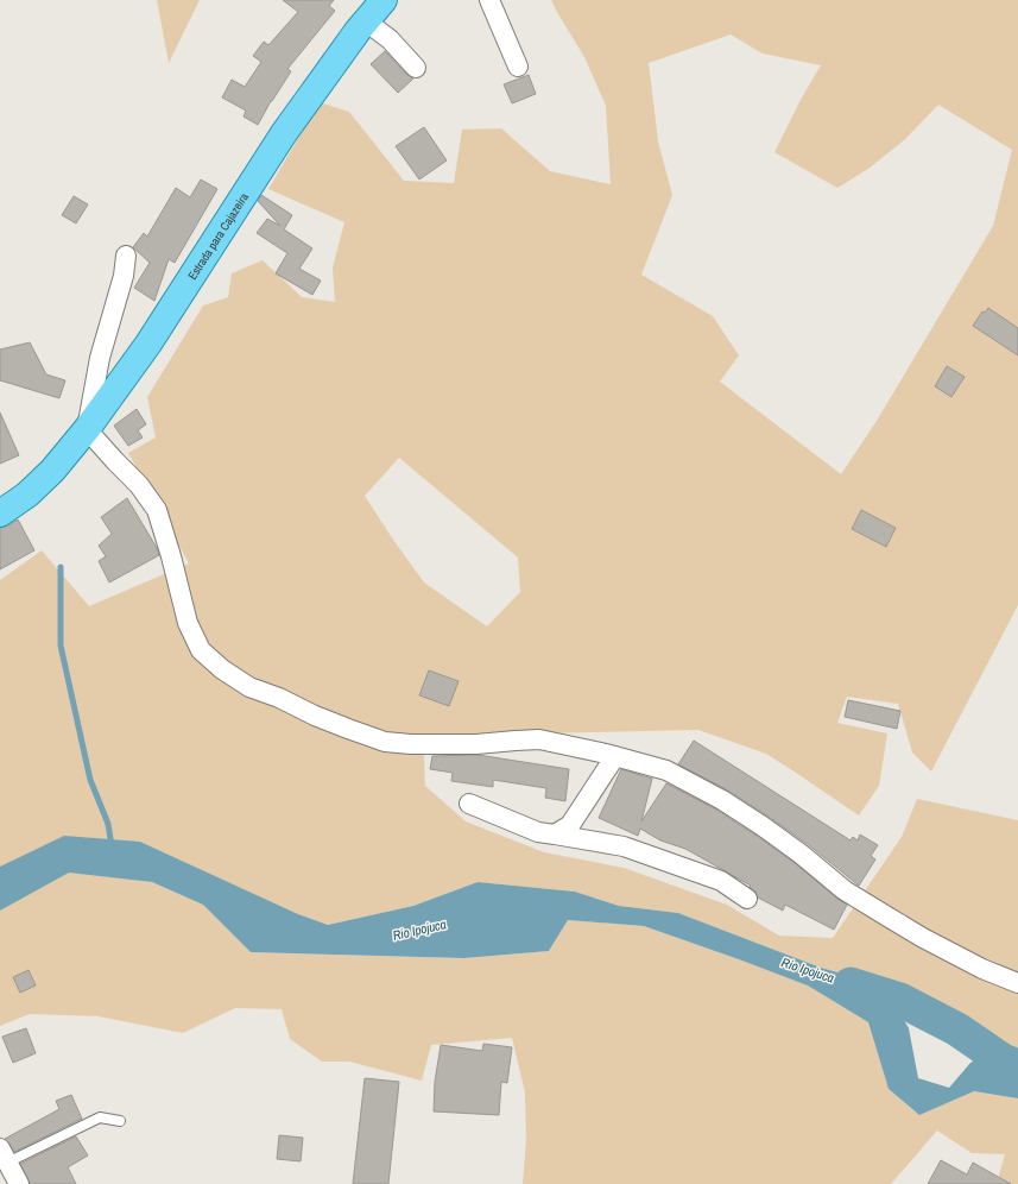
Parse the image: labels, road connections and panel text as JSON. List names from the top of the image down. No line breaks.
{"streets":{"main road":["Estrada para Cajazeira"]},"water":["Rio Ipojuca"]}
